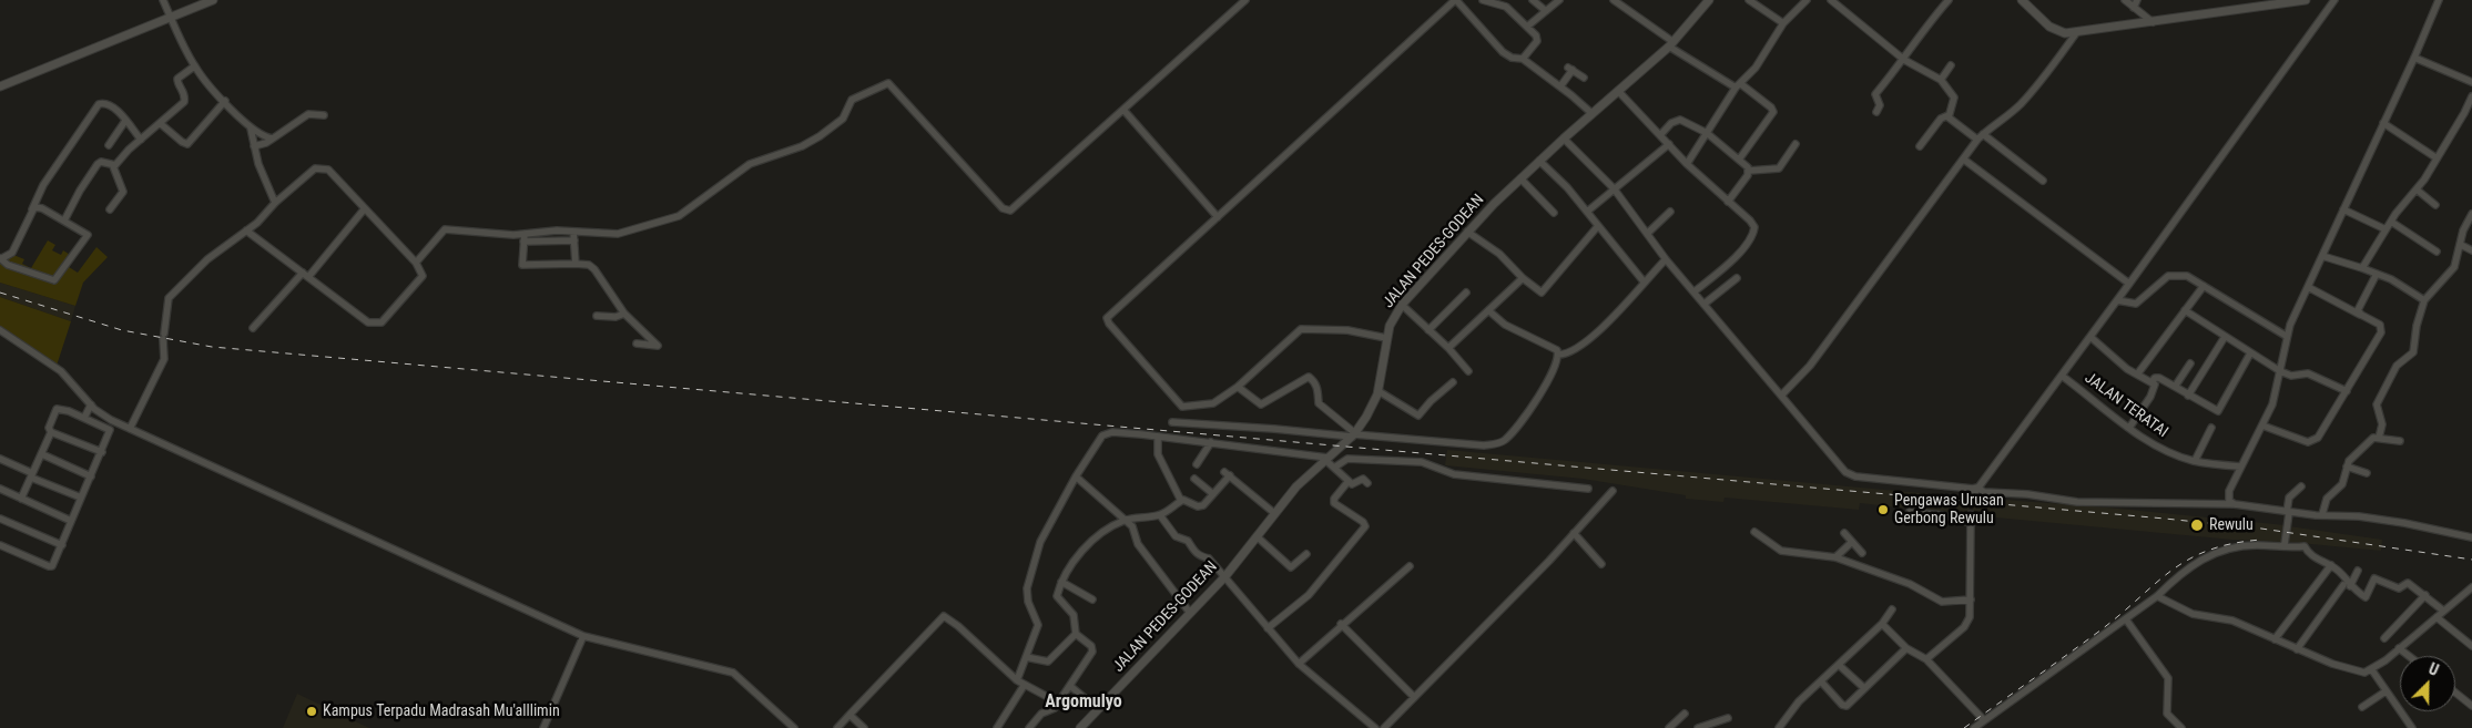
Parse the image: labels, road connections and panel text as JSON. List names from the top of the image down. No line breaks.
{"streets":{"street":["JALAN PEDES-GODEAN","JALAN TERATAI"]},"districts":["Argomulyo"],"places":["Pengawas Urusan Gerbong Rewulu","Rewulu","Kampus Terpadu Madrasah Mu'alllimin"],"north":"top right"}
